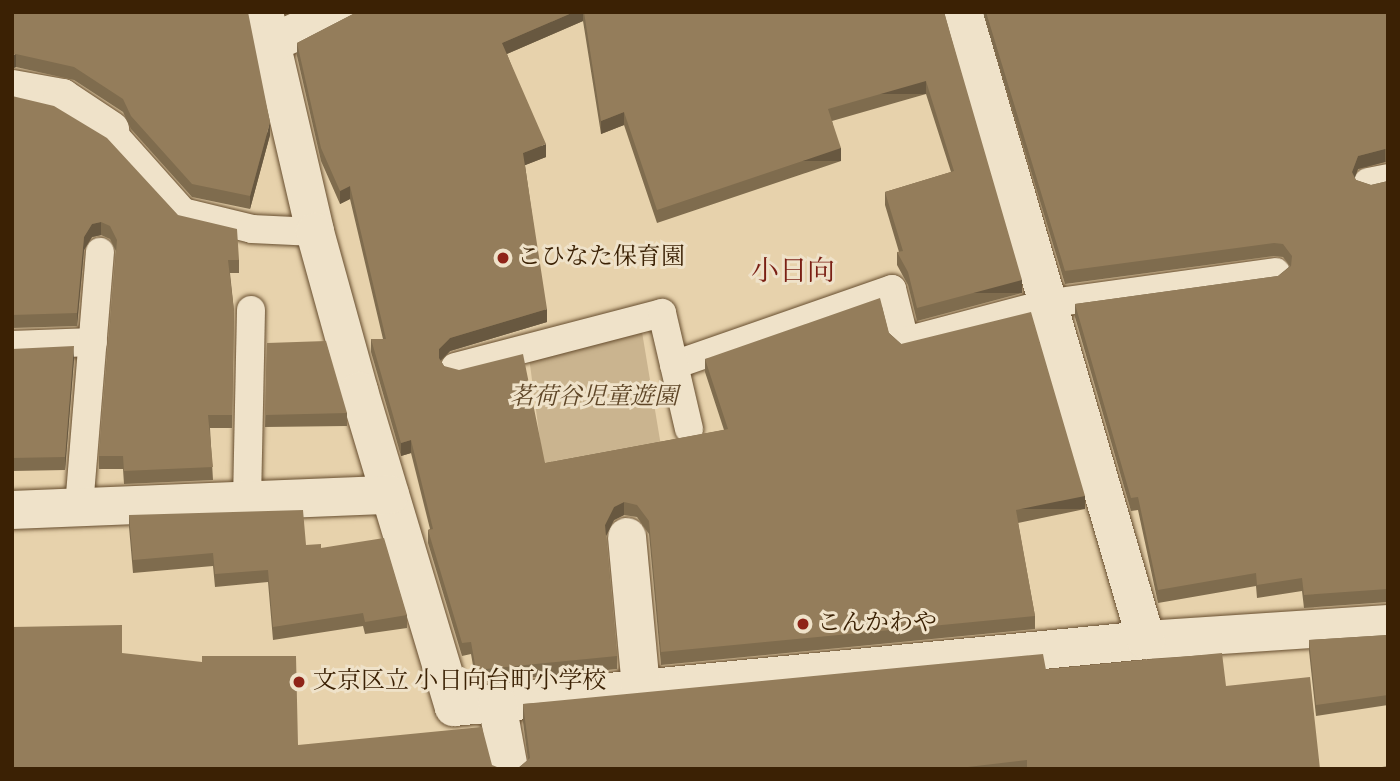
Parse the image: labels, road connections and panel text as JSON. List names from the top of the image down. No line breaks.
{"districts":["小日向"],"parks":["茗荷谷児童遊園"],"places":["こひなた保育園","こんかわや","文京区立 小日向台町小学校"]}
